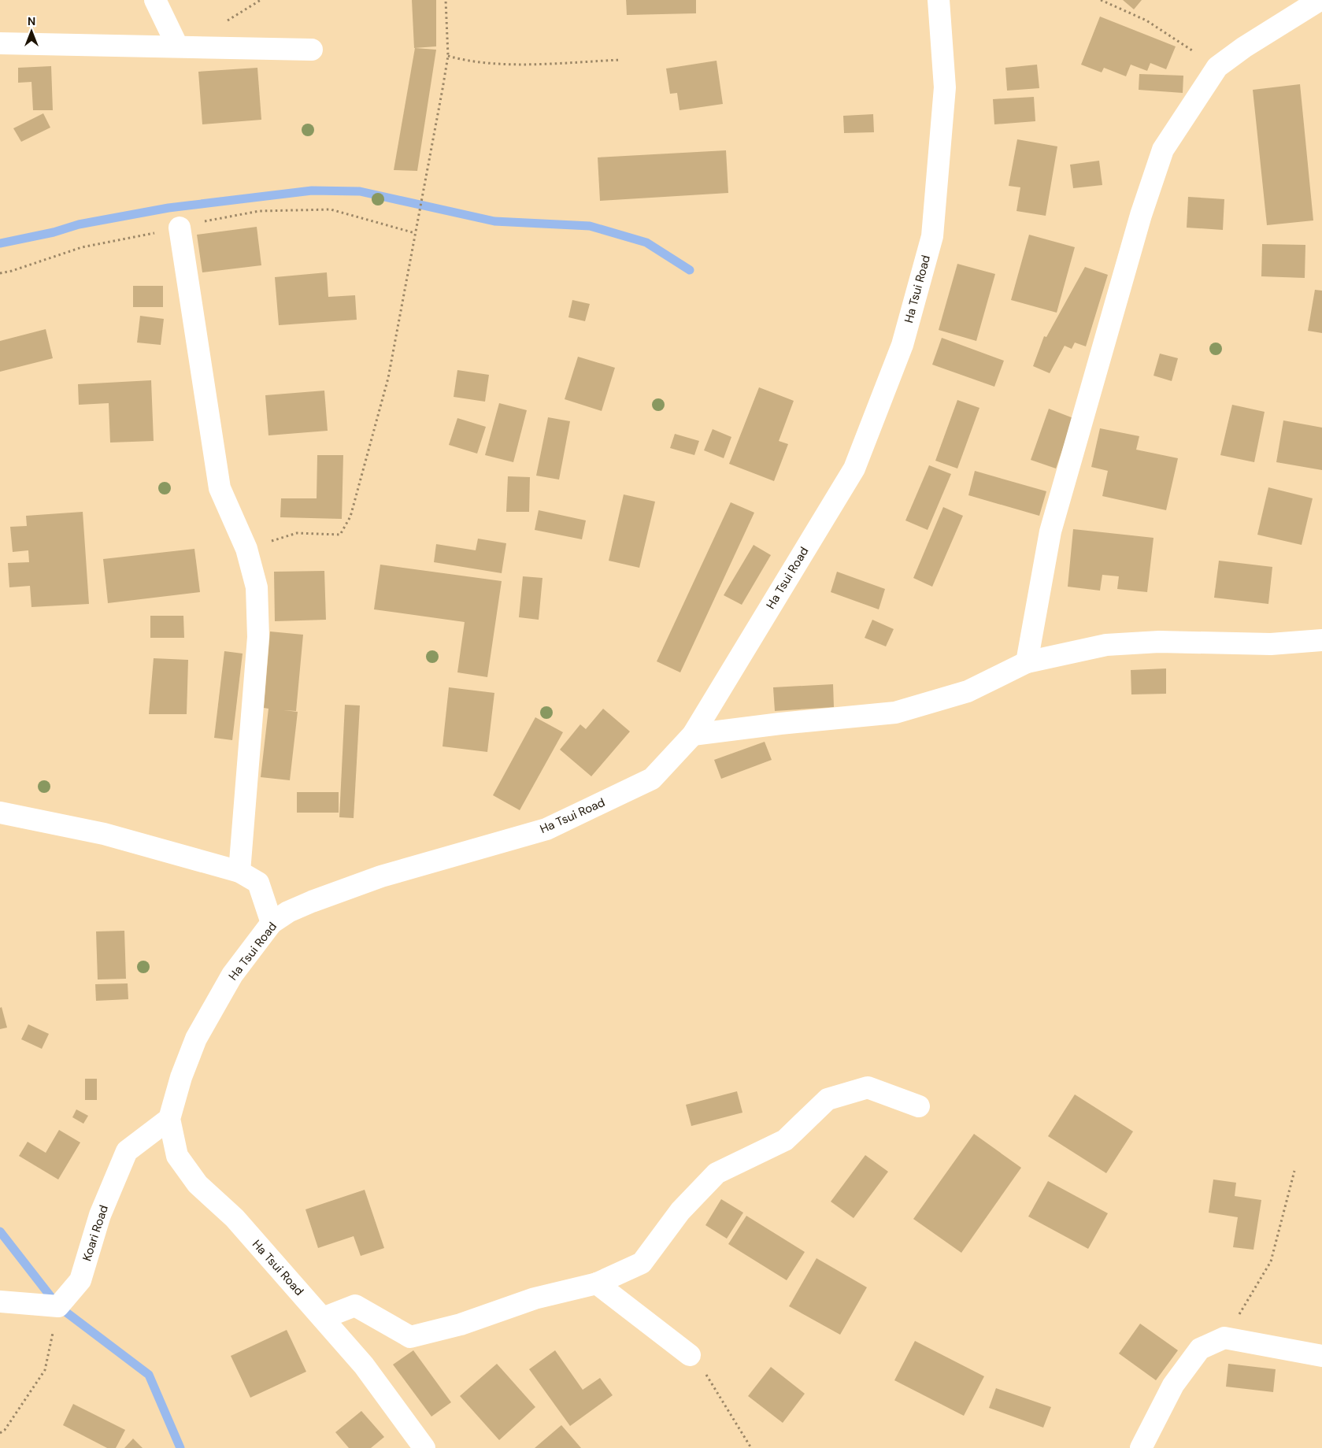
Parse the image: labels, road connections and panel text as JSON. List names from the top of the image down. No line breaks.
{"streets":{"street":["Ha Tsui Road","Koari Road"]},"crossings":[["Ha Tsui Road","Koari Road"]],"north":"top"}
